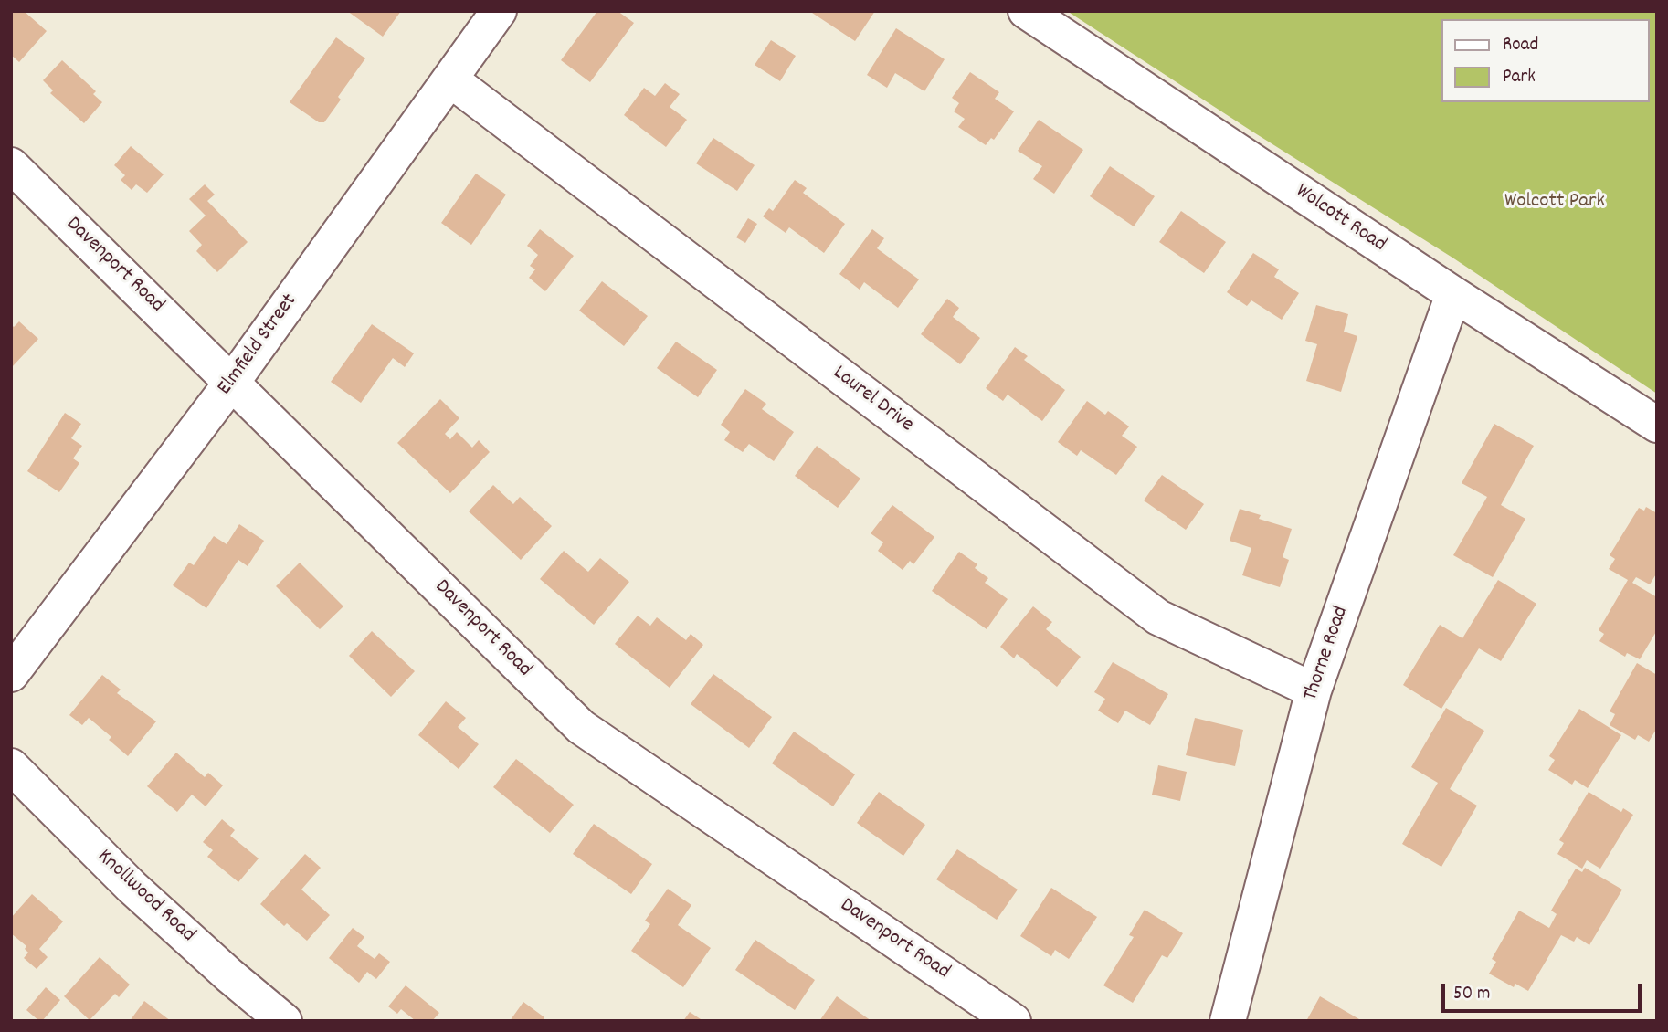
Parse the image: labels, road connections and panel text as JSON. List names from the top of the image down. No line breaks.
{"streets":{"street":["Wolcott Road","Davenport Road","Elmfield Street","Laurel Drive","Thorne Road","Knollwood Road"]},"crossings":[["Wolcott Road","Thorne Road"],["Davenport Road","Elmfield Street"],["Elmfield Street","Laurel Drive"],["Laurel Drive","Thorne Road"]],"parks":["Wolcott Park"],"legend":["Road","Park"],"scale_bar":"50 m"}
